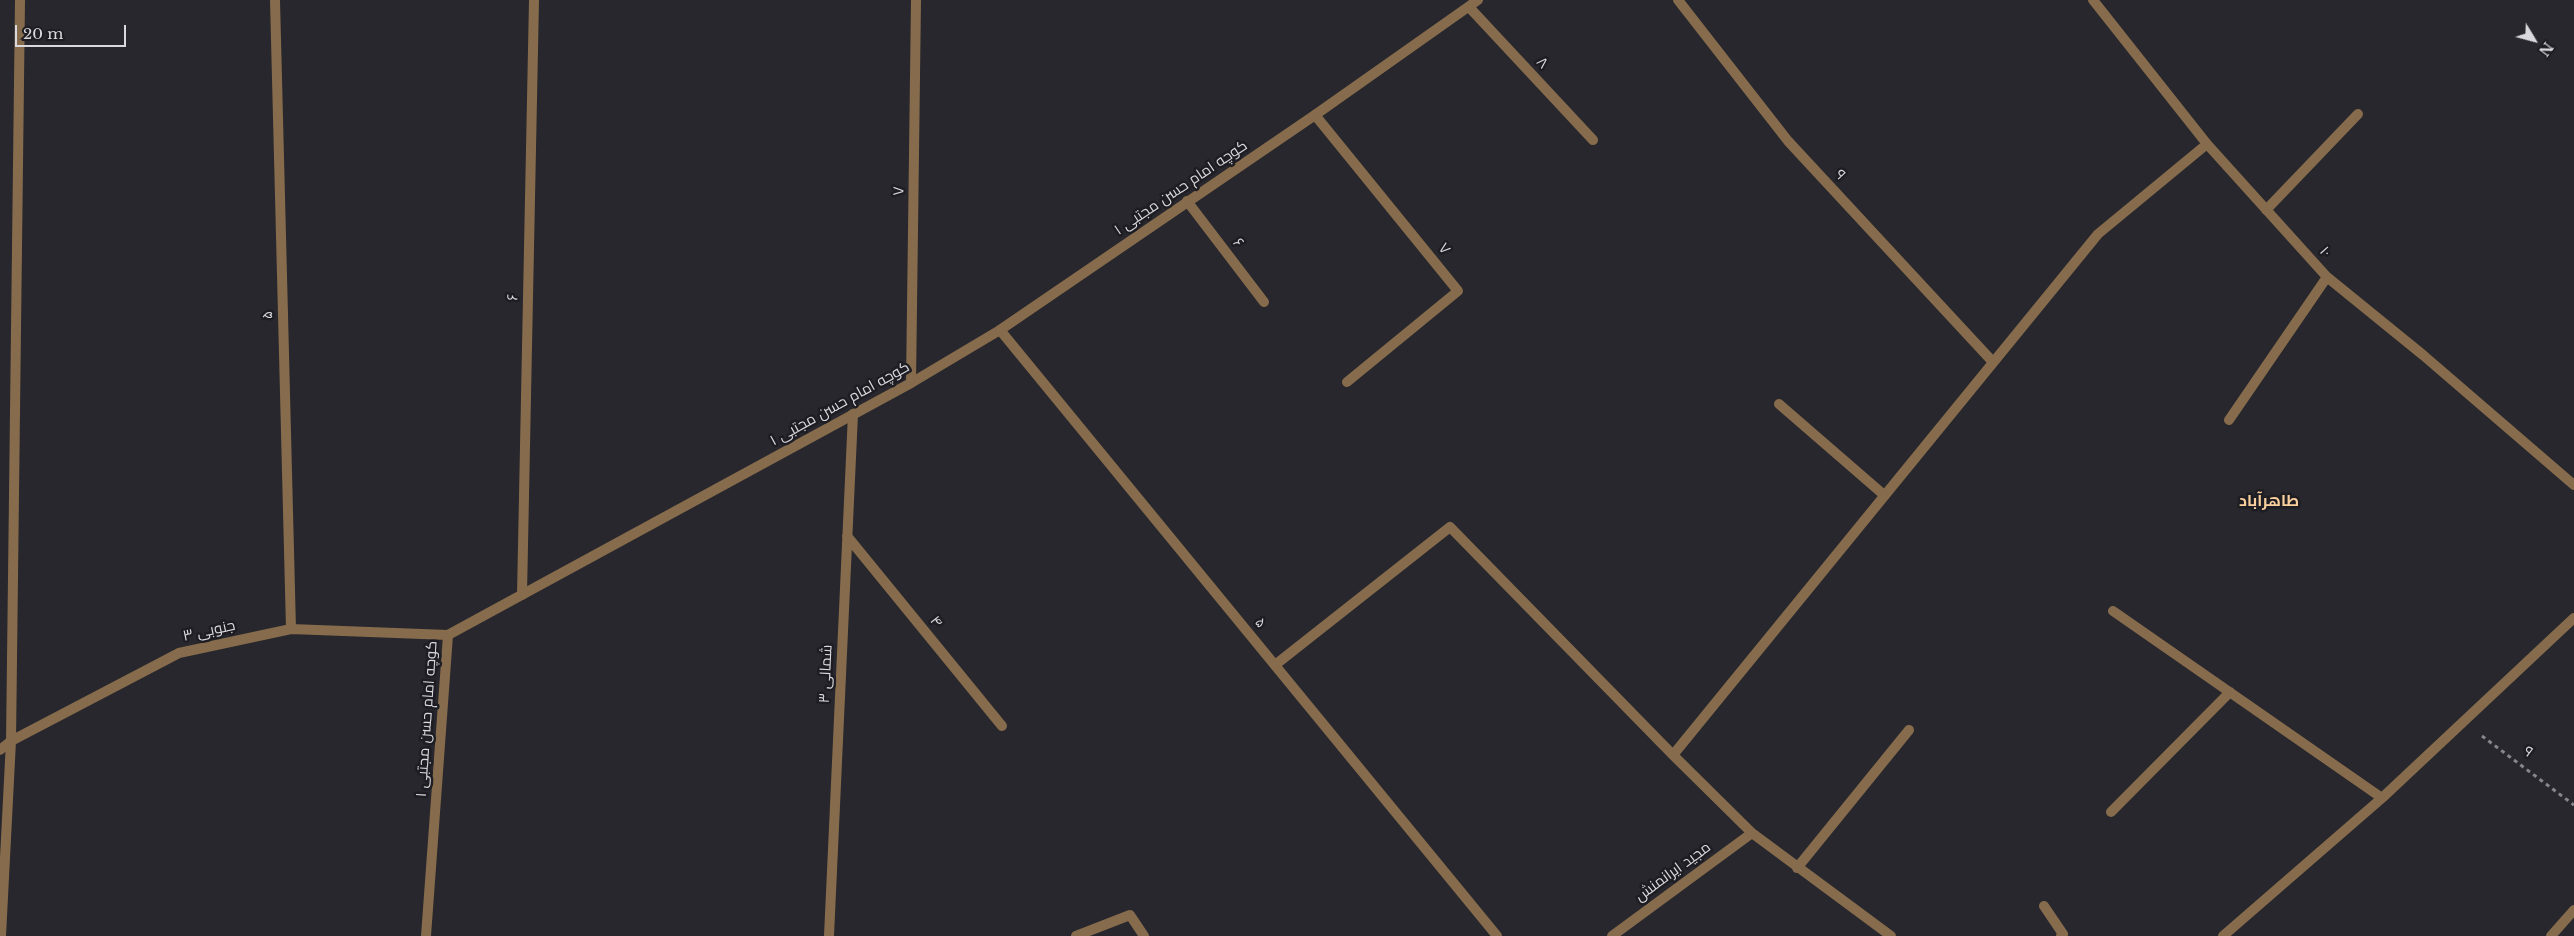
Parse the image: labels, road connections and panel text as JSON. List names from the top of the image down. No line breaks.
{"streets":{"street":["۸","۹","کوچه امام حسن مجتبی ۱","۷","۶","۱۰","۵","۴","۳ جنوبی","۳ شمالی","مجید ایرانمنش"]},"crossings":[["۸","کوچه امام حسن مجتبی ۱"],["کوچه امام حسن مجتبی ۱","۷"],["کوچه امام حسن مجتبی ۱","۶"],["کوچه امام حسن مجتبی ۱","۵"],["کوچه امام حسن مجتبی ۱","۳ جنوبی"],["کوچه امام حسن مجتبی ۱","۳ شمالی"],["۵","۳ جنوبی"],["۴","۳ شمالی"]],"districts":["طاهرآباد"],"scale_bar":"20 m","north":"bottom right"}
